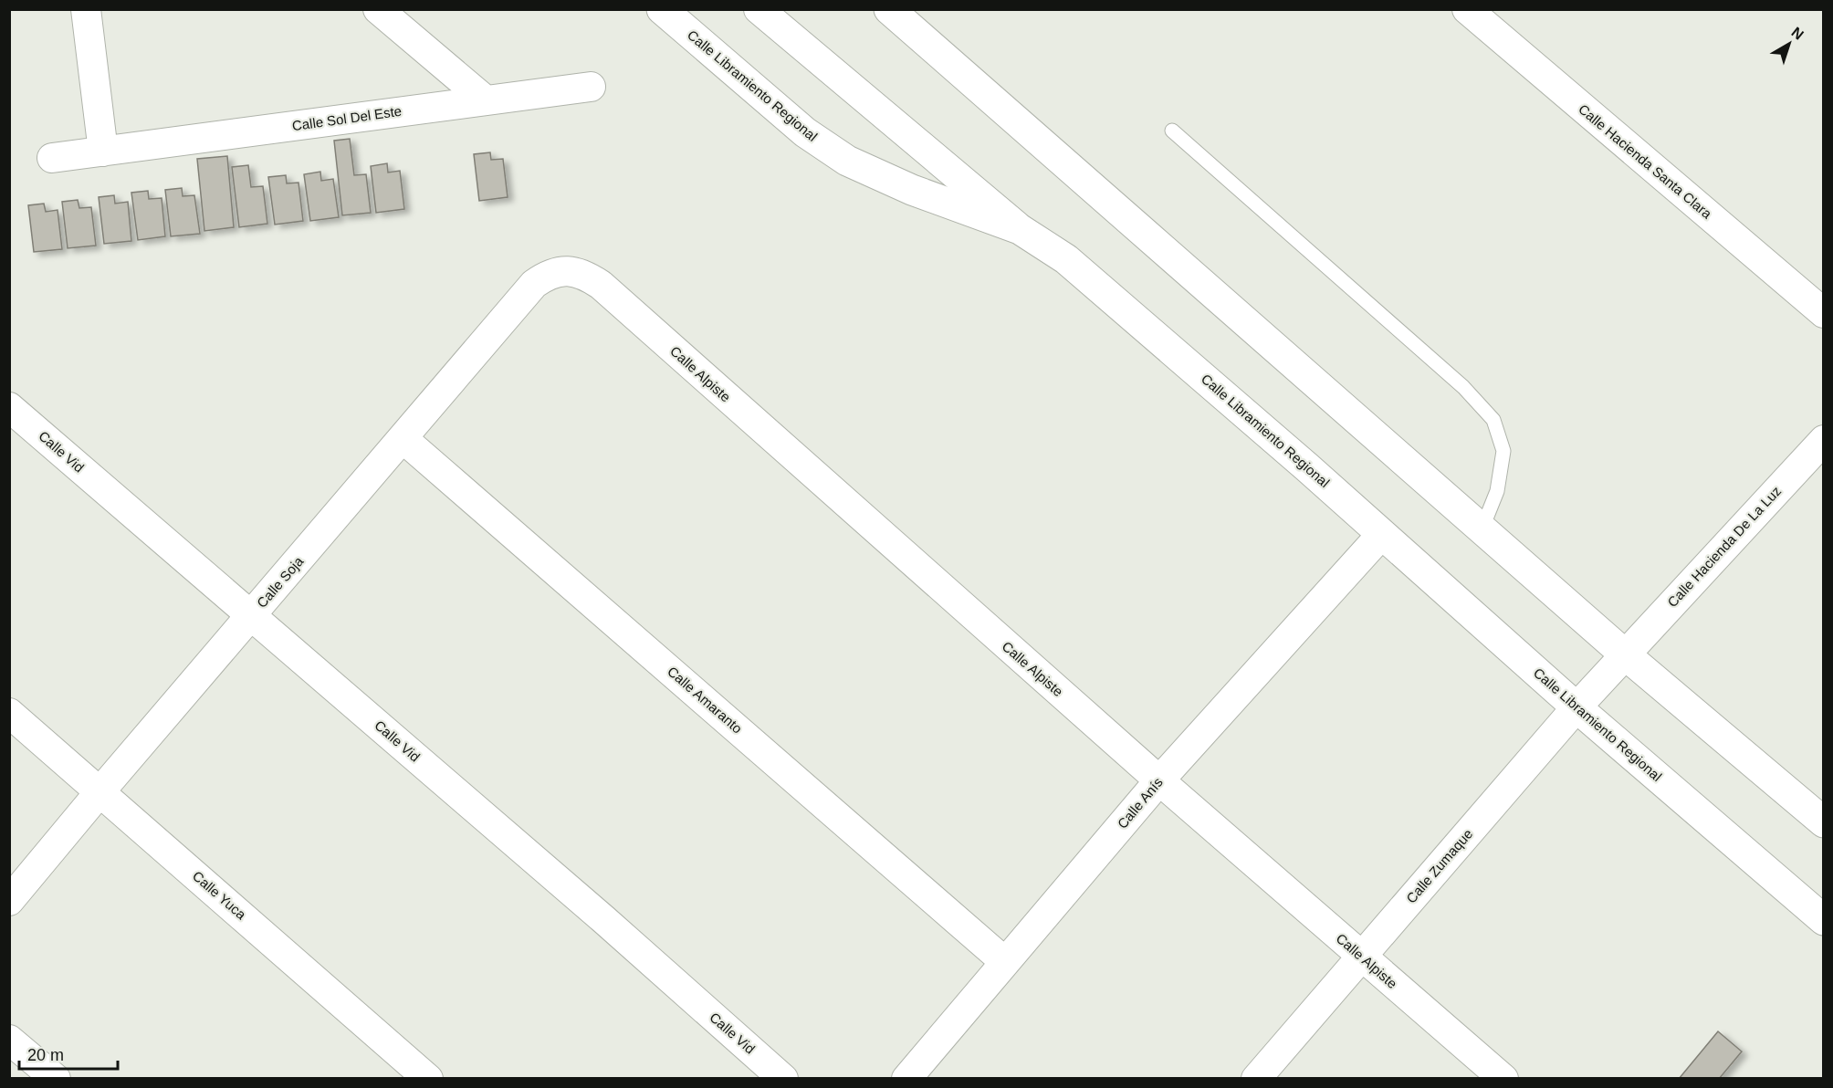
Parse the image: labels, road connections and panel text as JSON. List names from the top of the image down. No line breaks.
{"streets":{"street":["Calle Libramiento Regional","Calle Sol Del Este","Calle Hacienda Santa Clara","Calle Alpiste","Calle Vid","Calle Hacienda De La Luz","Calle Soja","Calle Amaranto","Calle Anís","Calle Zumaque","Calle Yuca"]},"crossings":[["Calle Libramiento Regional","Calle Anís"],["Calle Libramiento Regional","Calle Zumaque"],["Calle Alpiste","Calle Soja"],["Calle Alpiste","Calle Anís"],["Calle Alpiste","Calle Zumaque"],["Calle Vid","Calle Soja"],["Calle Hacienda De La Luz","Calle Zumaque"],["Calle Soja","Calle Amaranto"],["Calle Soja","Calle Yuca"],["Calle Amaranto","Calle Anís"]],"scale_bar":"20 m","north":"top right"}
